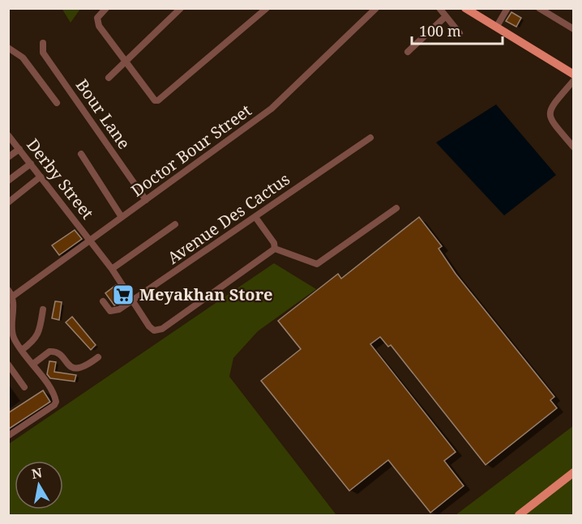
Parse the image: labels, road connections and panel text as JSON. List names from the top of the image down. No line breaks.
{"streets":{"street":["Bour Lane","Doctor Bour Street","Derby Street","Avenue Des Cactus"]},"crossings":[["Bour Lane","Doctor Bour Street"],["Doctor Bour Street","Derby Street"],["Derby Street","Avenue Des Cactus"]],"places":{"supermarket":["Meyakhan Store"]},"scale_bar":"100 m","north":"top"}
